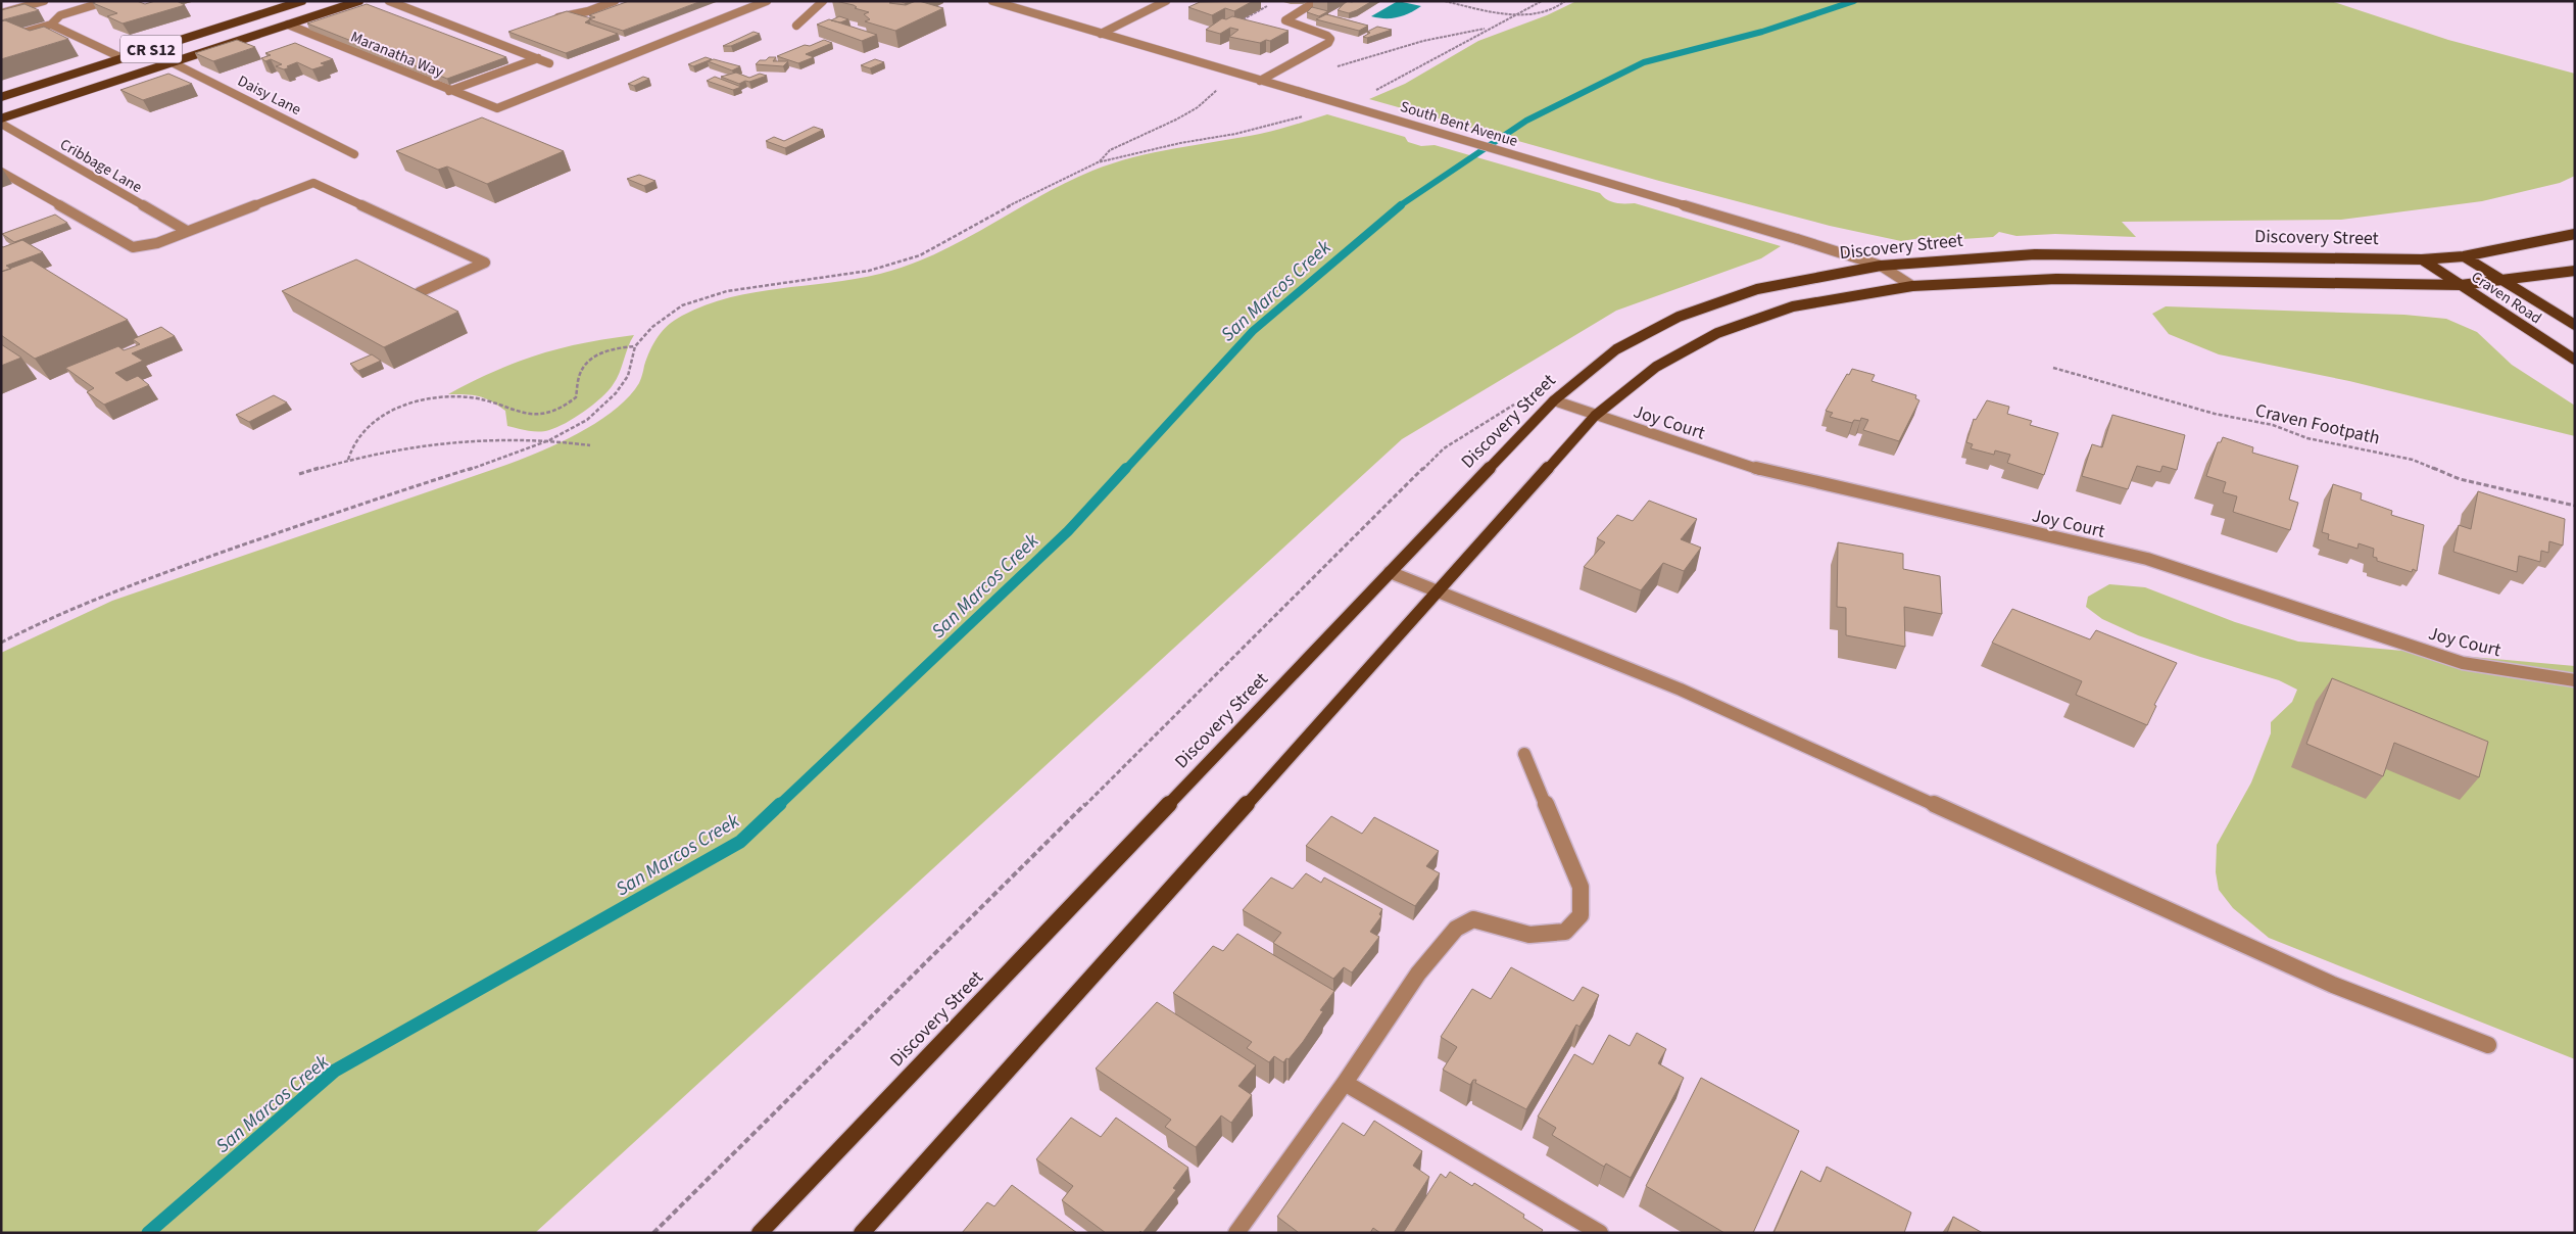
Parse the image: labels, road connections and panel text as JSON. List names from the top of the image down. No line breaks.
{"streets":{"main road":["CR S12","Discovery Street","Craven Road"],"street":["Maranatha Way","Daisy Lane","South Bent Avenue","Cribbage Lane","Joy Court"],"path":["Craven Footpath"]},"crossings":[["CR S12","Maranatha Way"],["CR S12","Daisy Lane"],["South Bent Avenue","Discovery Street"],["Discovery Street","Craven Road"],["Discovery Street","Joy Court"]],"water":["San Marcos Creek"]}
